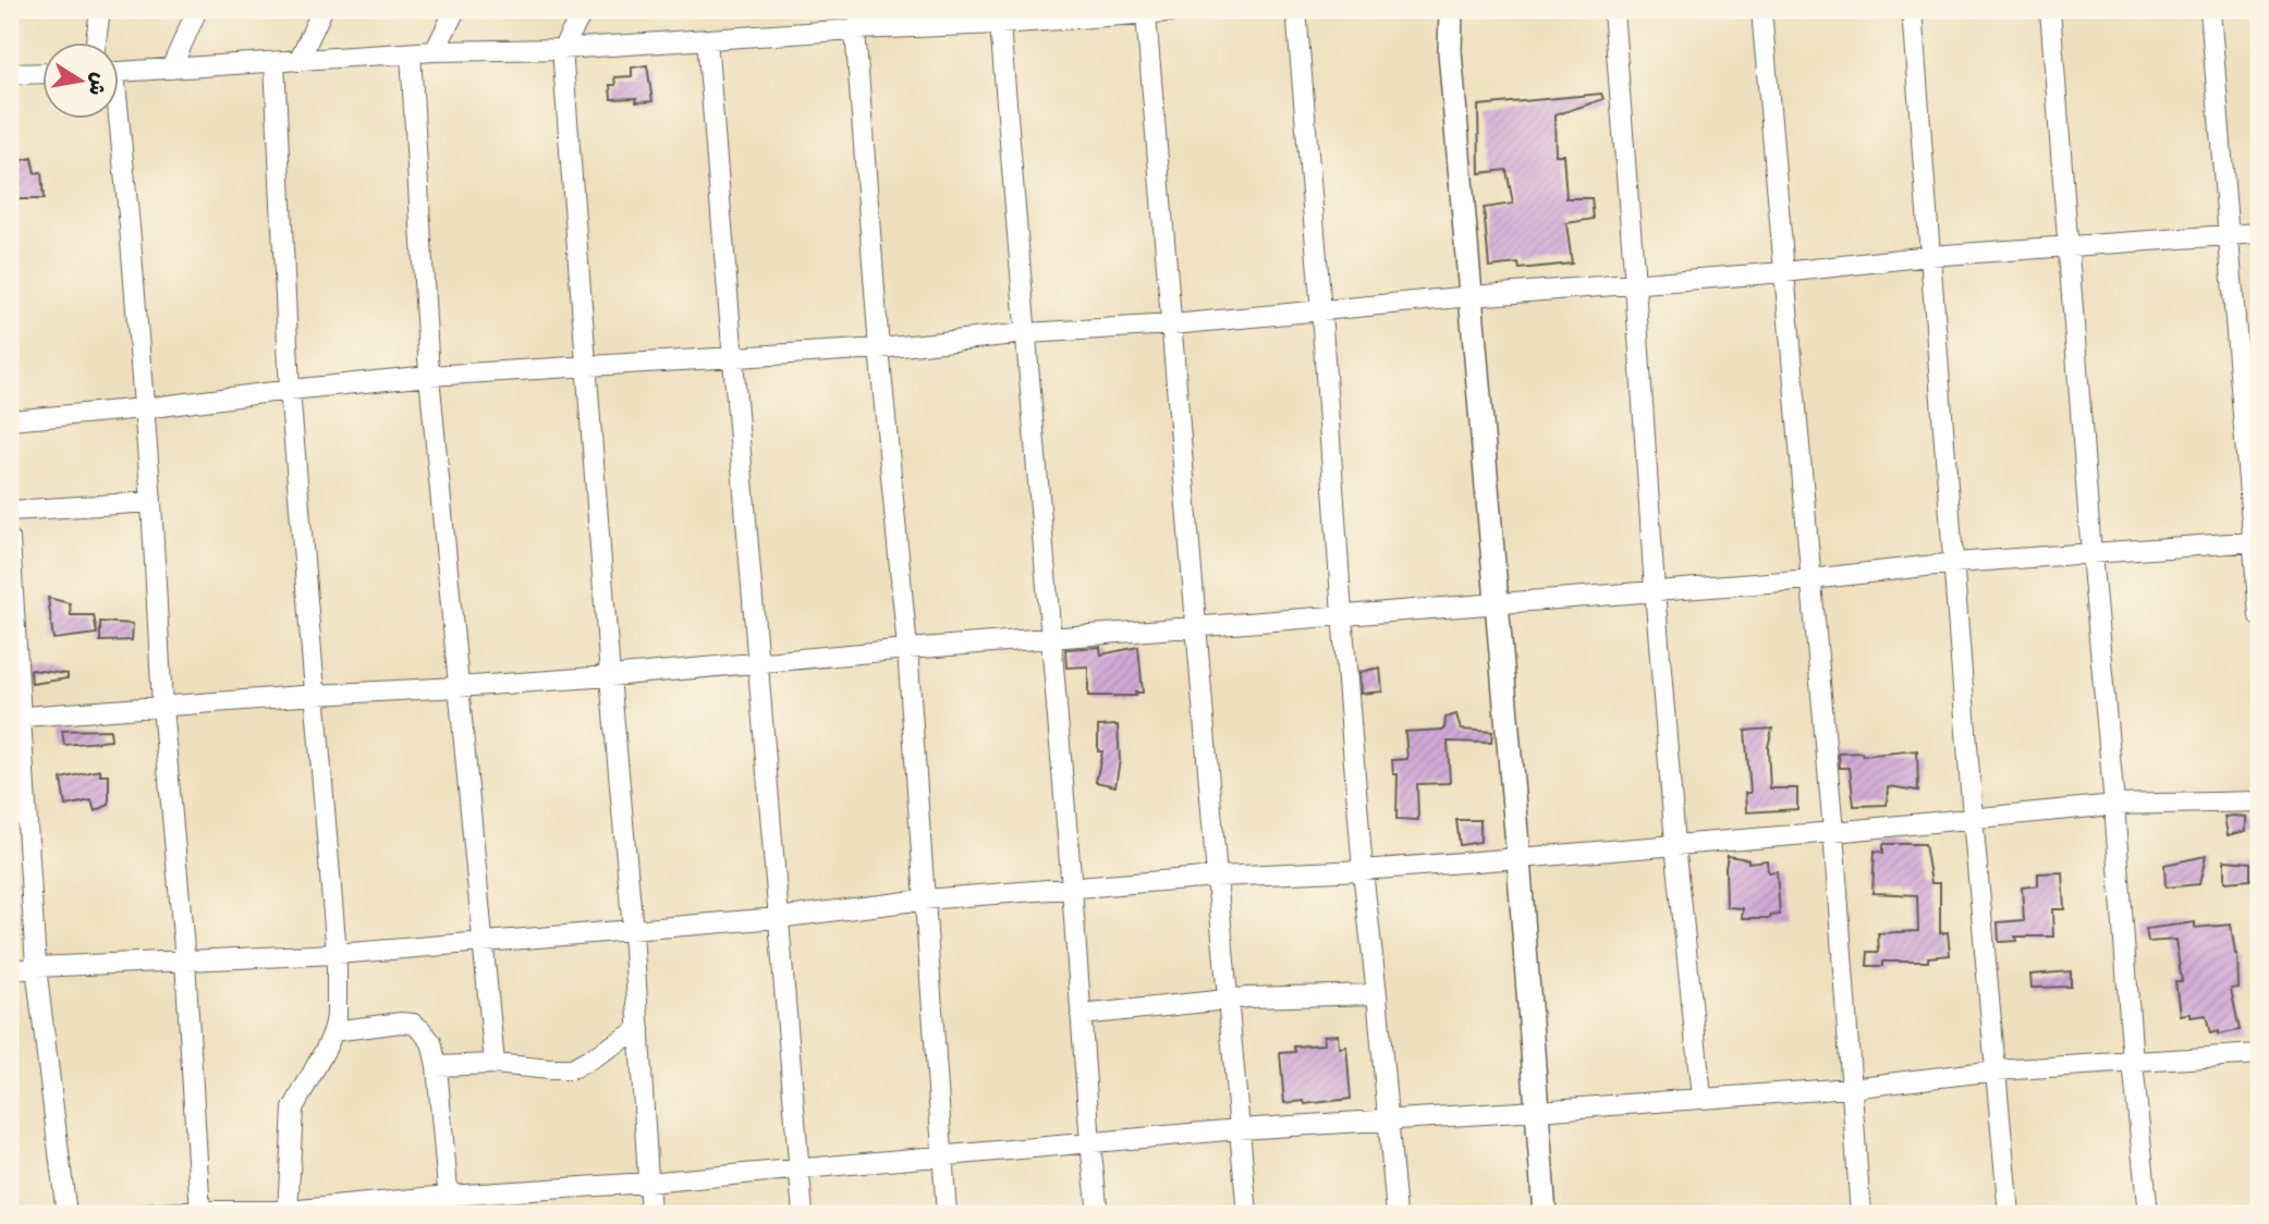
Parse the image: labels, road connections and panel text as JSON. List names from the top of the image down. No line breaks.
{"north":"right"}
